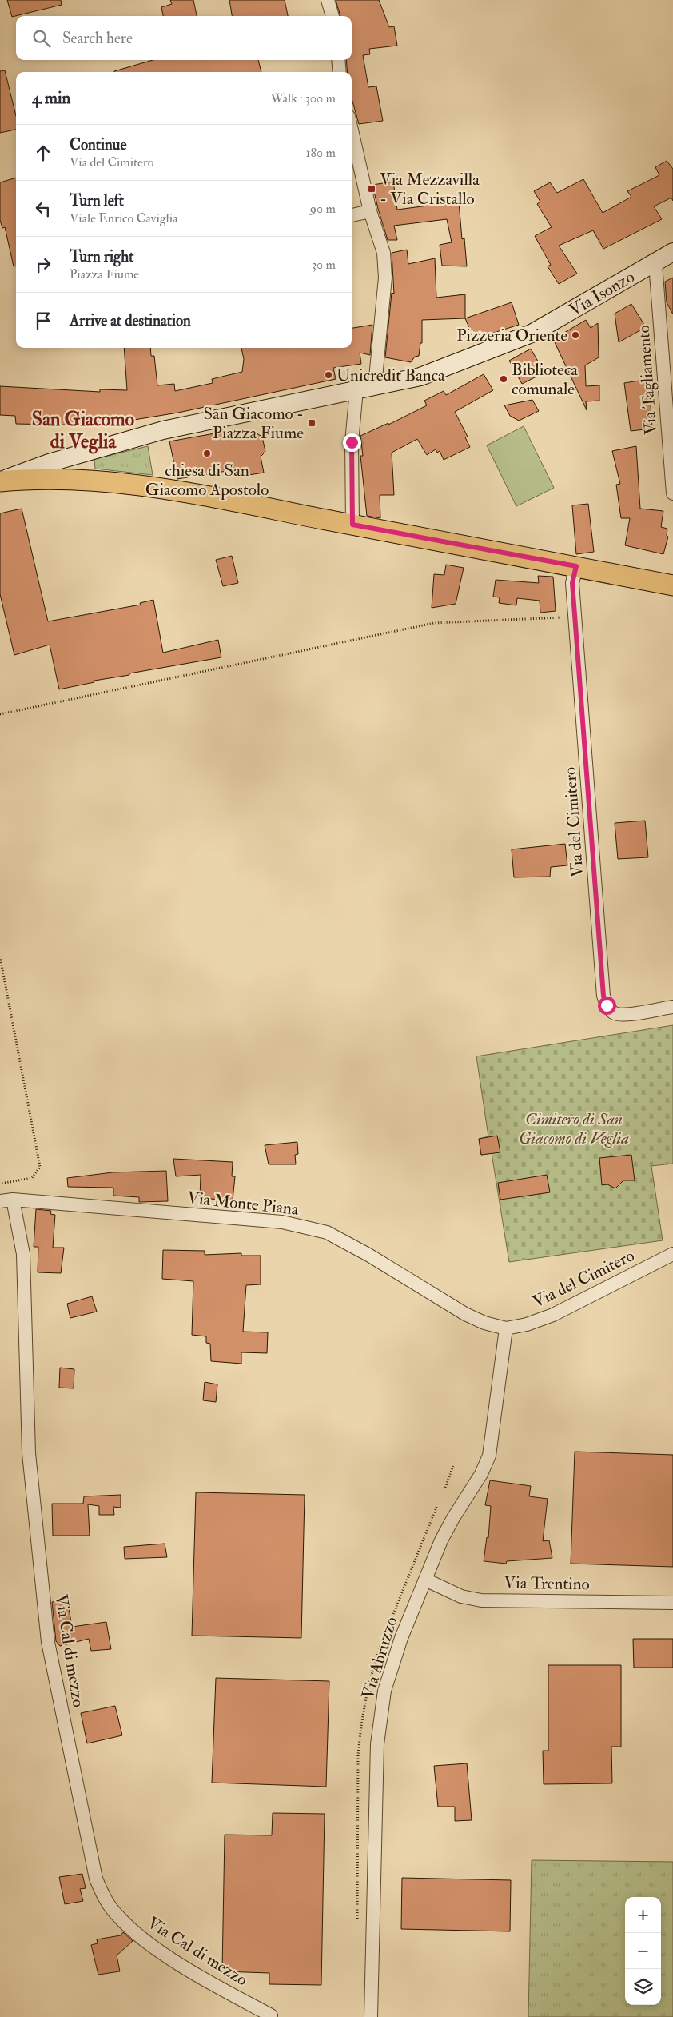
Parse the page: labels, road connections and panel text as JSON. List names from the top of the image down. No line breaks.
{"streets":{"main road":["Via Isonzo"],"street":["Via Tagliamento","Via del Cimitero","Via Monte Piana","Via Trentino","Via Cal di mezzo","Via Abruzzo"]},"crossings":[["Via Isonzo","Via Tagliamento"],["Via del Cimitero","Via Monte Piana"],["Via del Cimitero","Via Abruzzo"],["Via Monte Piana","Via Cal di mezzo"],["Via Monte Piana","Via Abruzzo"],["Via Trentino","Via Abruzzo"]],"districts":["San Giacomo di Veglia"],"parks":["Cimitero di San Giacomo di Veglia"],"places":{"transit":["Via Mezzavilla - Via Cristallo","San Giacomo - Piazza Fiume"],"other":["Pizzeria Oriente","Unicredit Banca","Biblioteca comunale","chiesa di San Giacomo Apostolo"]},"page":{"search":"Search here","heading":["4 min","Walk · 300 m"],"list":[["Continue","Via del Cimitero","180 m"],["Turn left","Viale Enrico Caviglia","90 m"],["Turn right","Piazza Fiume","30 m"],"Arrive at destination"],"map_buttons":["+","−"]}}
